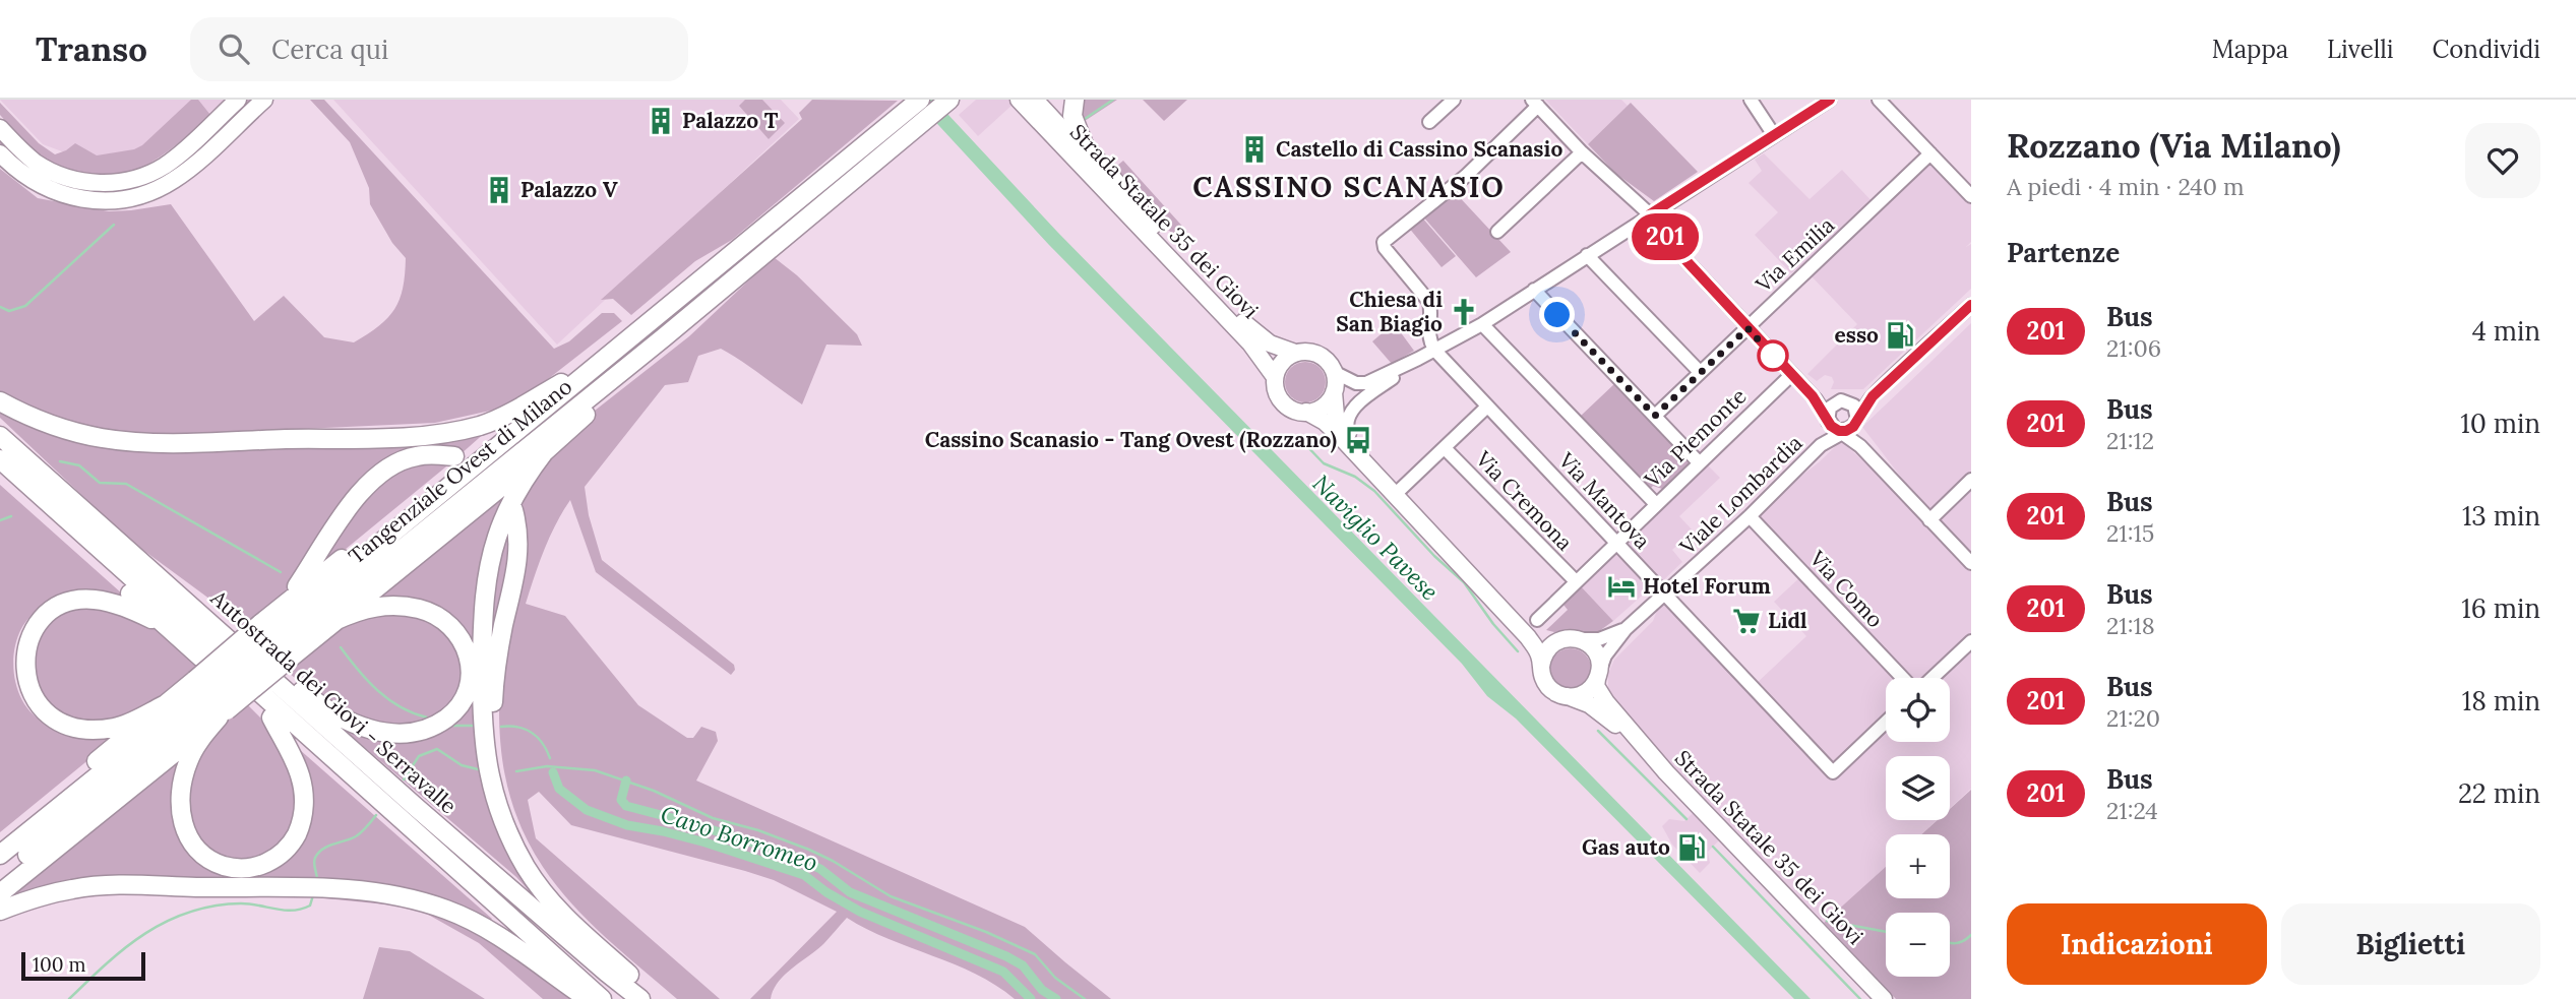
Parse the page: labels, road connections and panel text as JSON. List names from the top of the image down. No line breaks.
{"streets":{"highway":["Tangenziale Ovest di Milano","Autostrada dei Giovi - Serravalle"],"main road":["Strada Statale 35 dei Giovi"],"street":["Via Emilia","Via Piemonte","Viale Lombardia","Via Cremona","Via Mantova","Via Como"]},"crossings":[["Strada Statale 35 dei Giovi","Viale Lombardia"],["Via Piemonte","Via Cremona"],["Via Piemonte","Via Mantova"],["Viale Lombardia","Via Mantova"],["Viale Lombardia","Via Como"]],"districts":["CASSINO SCANASIO"],"water":["Naviglio Pavese","Cavo Borromeo"],"places":{"building":["Palazzo T","Castello di Cassino Scanasio","Palazzo V"],"church":["Chiesa di San Biagio"],"fuel station":["esso","Gas auto"],"bus stop":["Cassino Scanasio - Tang Ovest (Rozzano)"],"hotel":["Hotel Forum"],"supermarket":["Lidl"]},"lines":["bus line 201"],"scale_bar":"100 m","page":{"header":"Transo","search":"Cerca qui","nav":["Mappa","Livelli","Condividi"],"on_map":"201","heading":[["Rozzano (Via Milano)","A piedi · 4 min · 240 m"],"Partenze"],"list":[{"mark":"201","name":"Bus","note":"21:06","value":"4 min"},{"mark":"201","name":"Bus","note":"21:12","value":"10 min"},{"mark":"201","name":"Bus","note":"21:15","value":"13 min"},{"mark":"201","name":"Bus","note":"21:18","value":"16 min"},{"mark":"201","name":"Bus","note":"21:20","value":"18 min"},{"mark":"201","name":"Bus","note":"21:24","value":"22 min"}],"map_buttons":["+","−"],"buttons":["Indicazioni","Biglietti"],"scale":"100 m"}}
